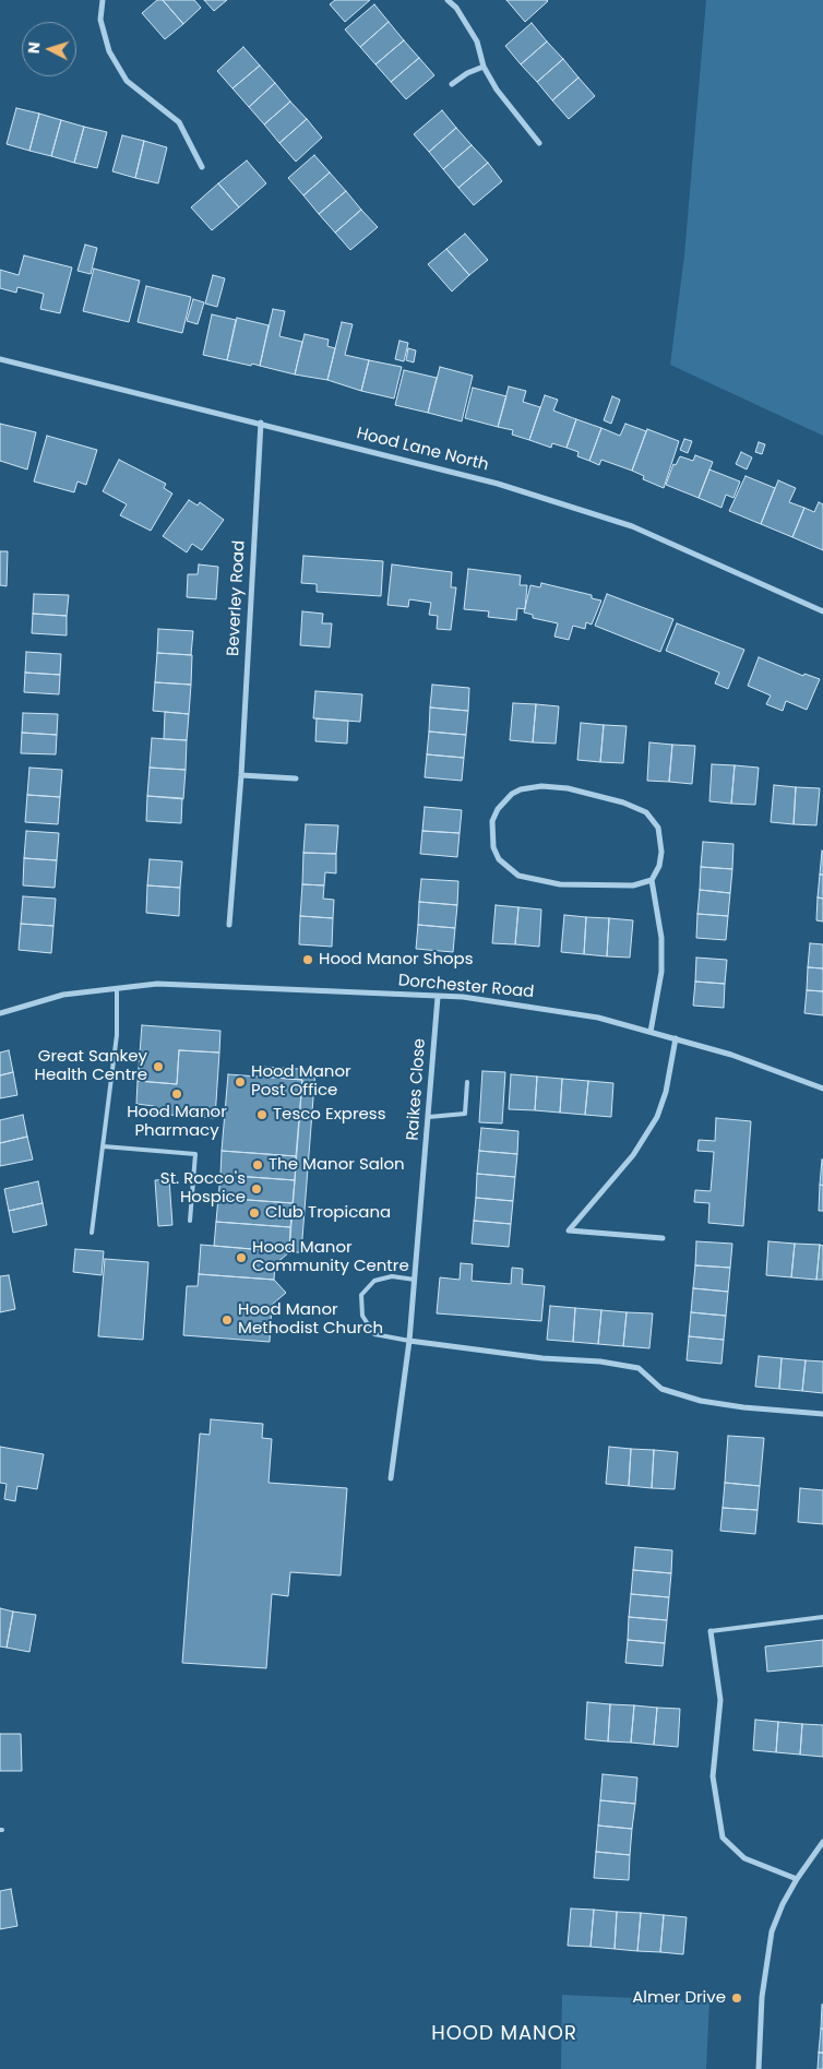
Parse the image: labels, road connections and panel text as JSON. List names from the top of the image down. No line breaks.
{"streets":{"street":["Hood Lane North","Beverley Road","Dorchester Road","Raikes Close"]},"crossings":[["Hood Lane North","Beverley Road"],["Dorchester Road","Raikes Close"]],"districts":["HOOD MANOR"],"places":["Hood Manor Shops","Great Sankey Health Centre","Hood Manor Post Office","Hood Manor Pharmacy","Tesco Express","The Manor Salon","St. Rocco's Hospice","Club Tropicana","Hood Manor Community Centre","Hood Manor Methodist Church","Almer Drive"],"north":"left"}
